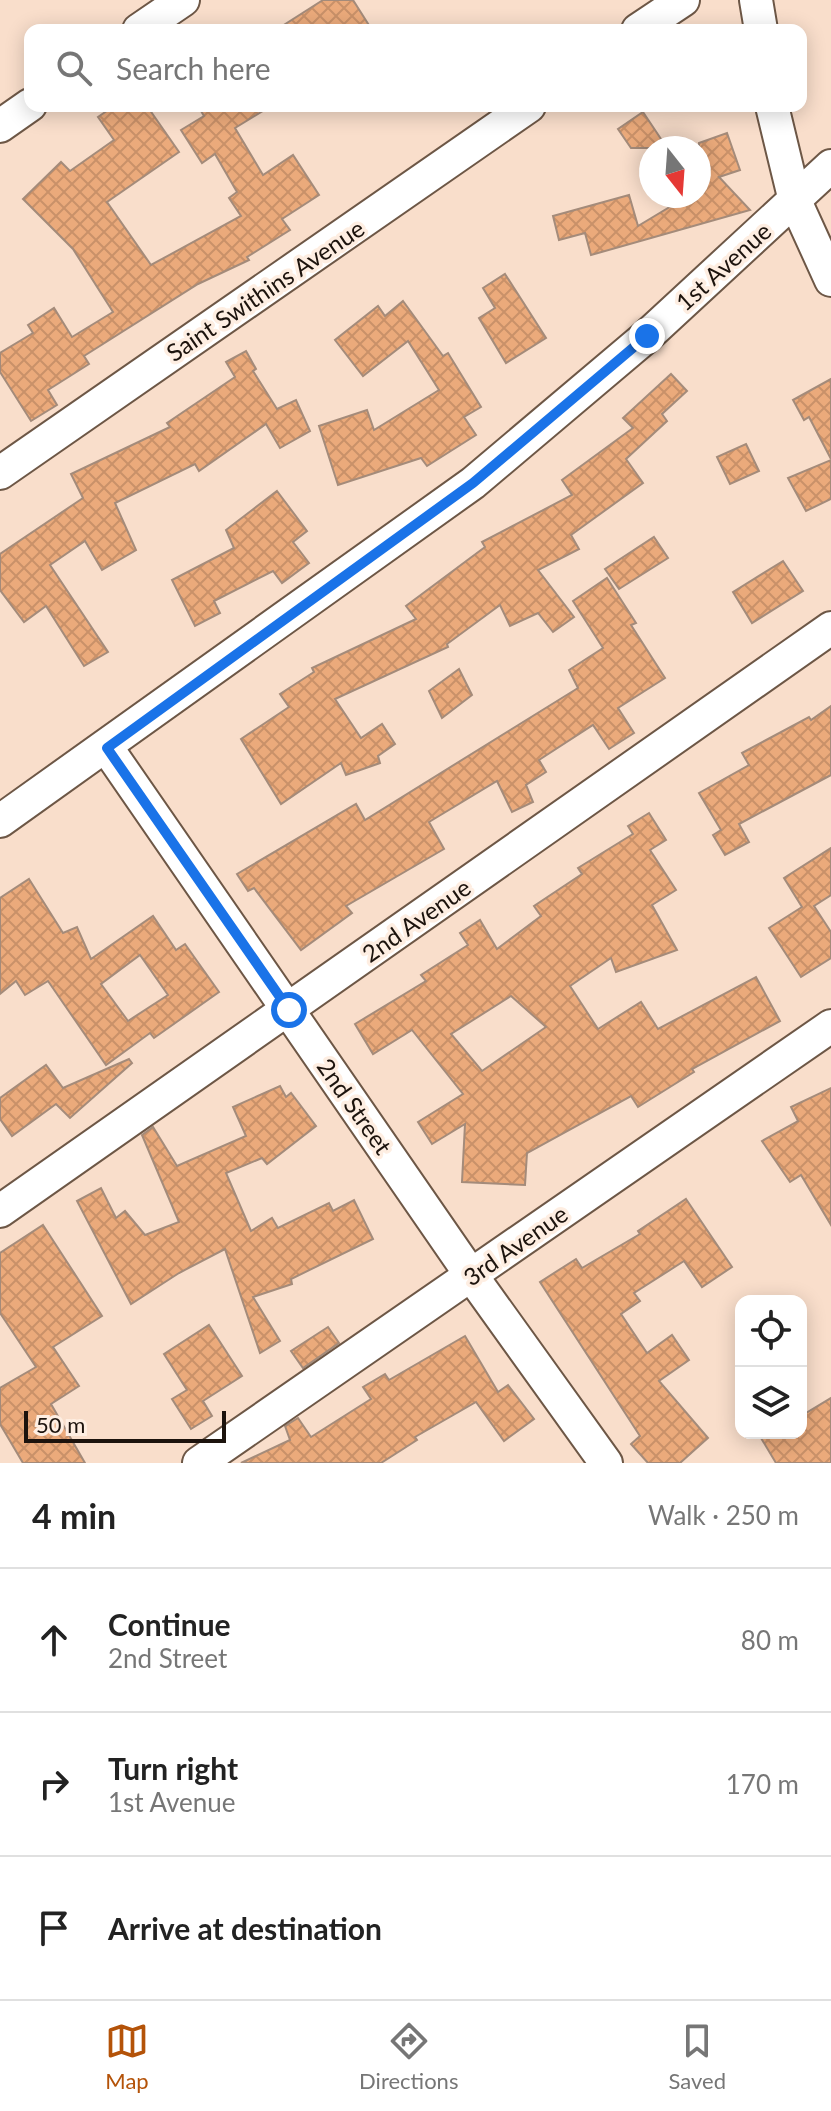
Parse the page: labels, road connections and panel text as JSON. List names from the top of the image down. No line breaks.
{"streets":{"street":["1st Avenue","Saint Swithins Avenue","2nd Avenue","2nd Street","3rd Avenue"]},"crossings":[["1st Avenue","2nd Street"],["2nd Avenue","2nd Street"],["2nd Street","3rd Avenue"]],"scale_bar":"50 m","north":"bottom","page":{"search":"Search here","scale":"50 m","heading":["4 min","Walk · 250 m"],"list":[["Continue","2nd Street","80 m"],["Turn right","1st Avenue","170 m"],"Arrive at destination"],"nav":["Map","Directions","Saved"]}}
